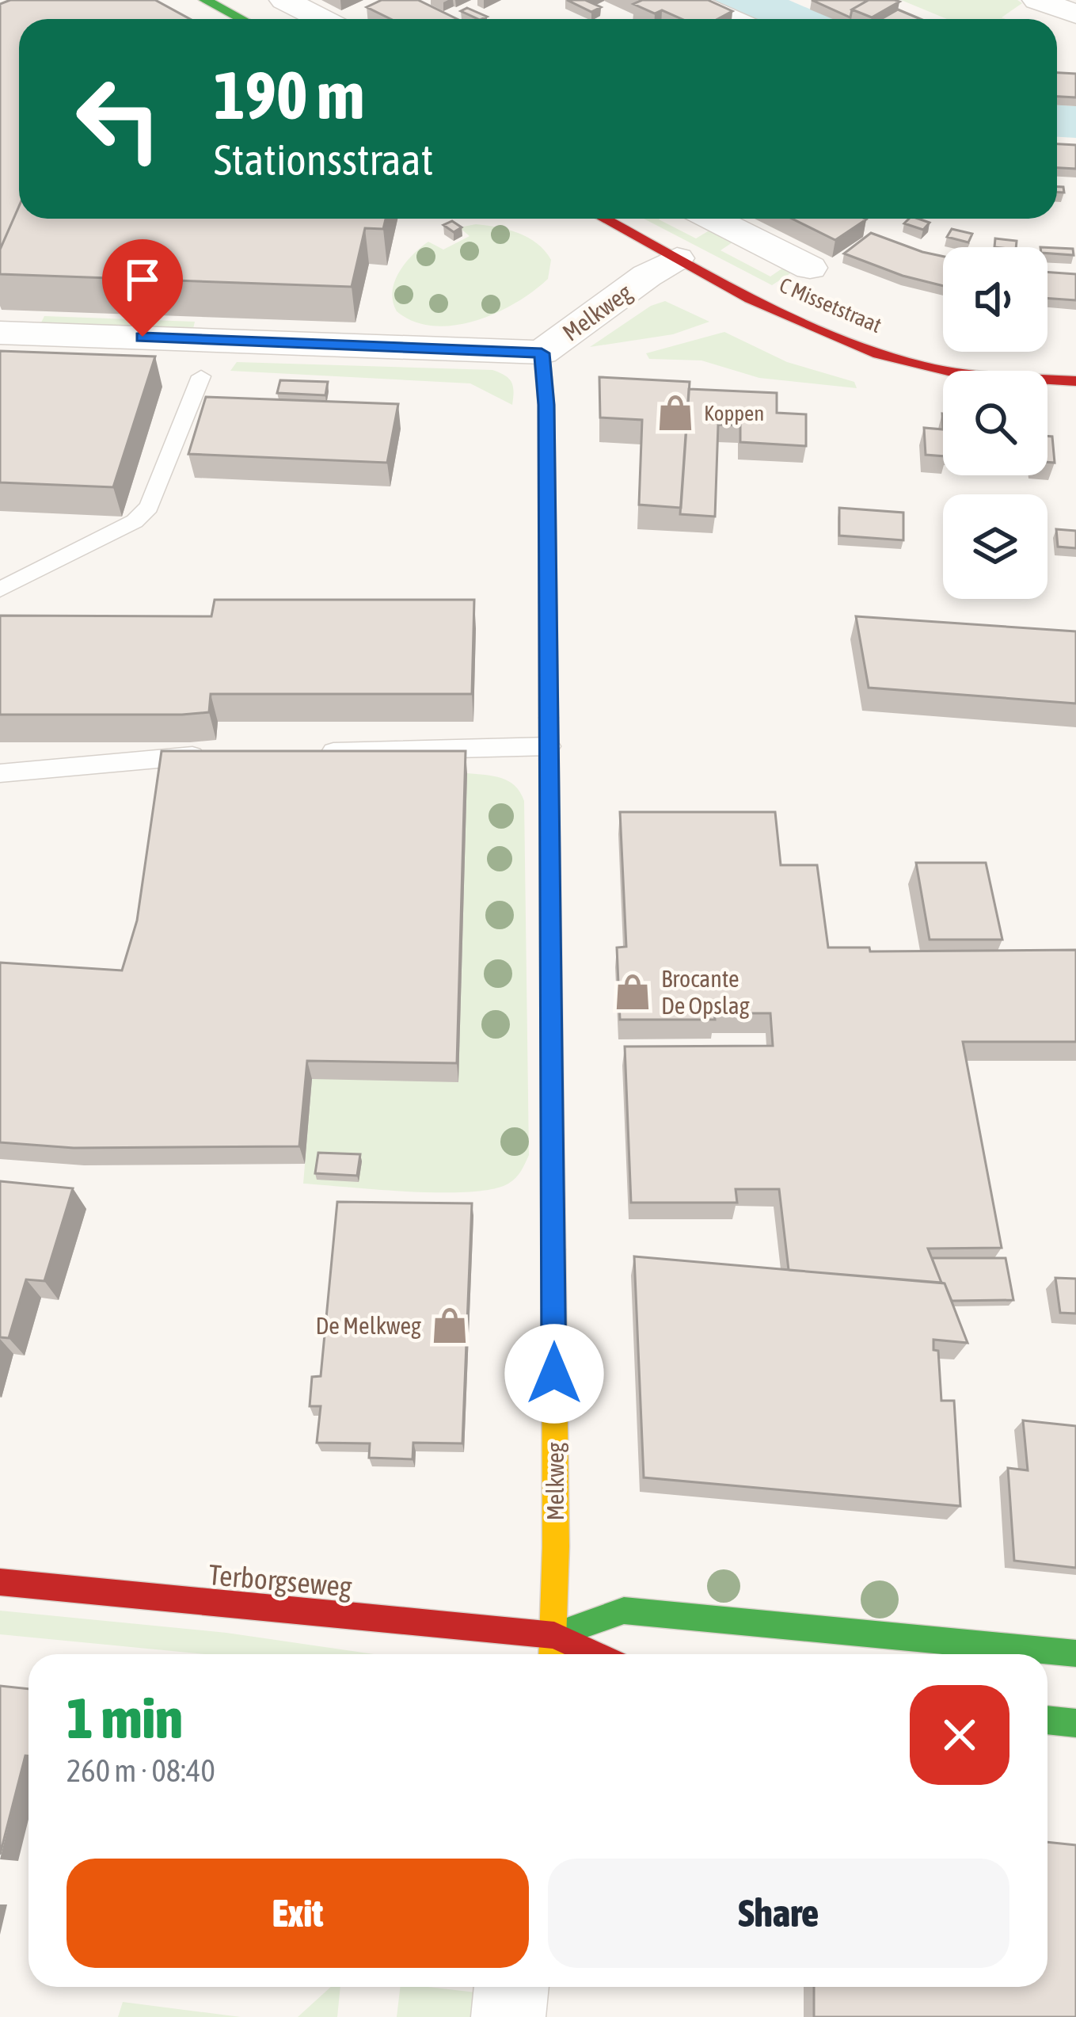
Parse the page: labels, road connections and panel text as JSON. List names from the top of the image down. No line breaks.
{"streets":{"street":["C Missetstraat","Melkweg","Terborgseweg"]},"crossings":[["C Missetstraat","Melkweg"],["Melkweg","Terborgseweg"]],"places":{"shop":["Koppen","Brocante De Opslag","De Melkweg"]},"page":{"turn":["190 m","Stationsstraat"],"heading":["1 min","260 m · 08:40"],"buttons":["Exit","Share"]}}
